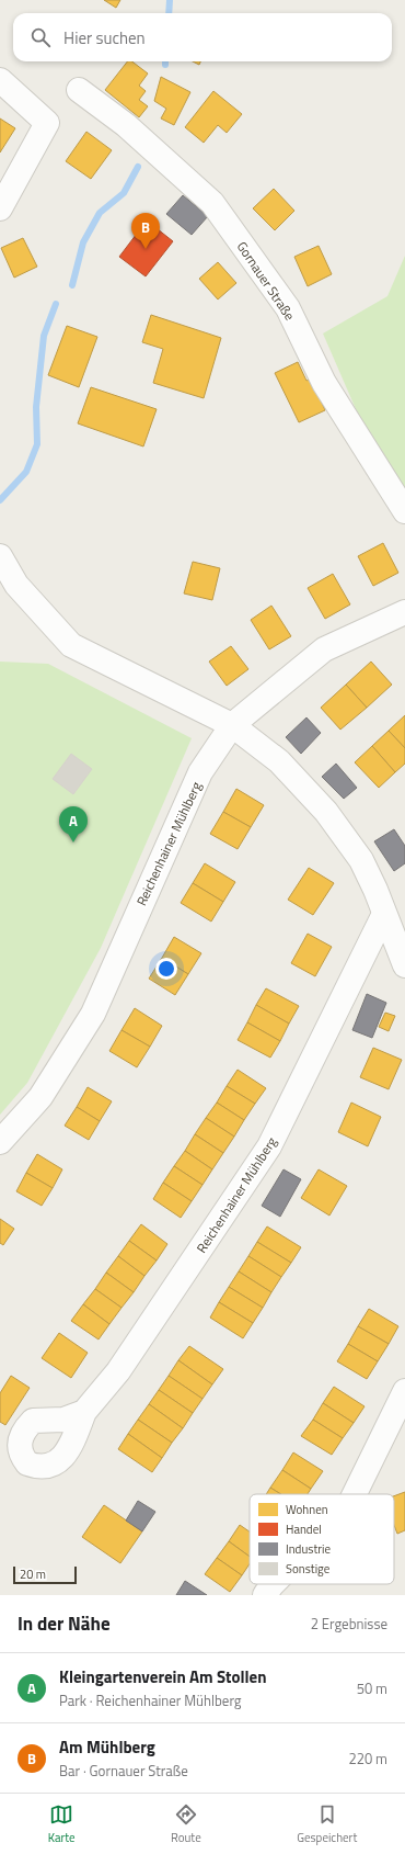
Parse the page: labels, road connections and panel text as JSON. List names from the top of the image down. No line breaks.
{"streets":{"street":["Gornauer Straße","Reichenhainer Mühlberg"]},"legend":["Wohnen","Handel","Industrie","Sonstige"],"scale_bar":"20 m","page":{"search":"Hier suchen","pins":["B","A"],"scale":"20 m","heading":["In der Nähe","2 Ergebnisse"],"list":[{"mark":"A","name":"Kleingartenverein Am Stollen","note":"Park · Reichenhainer Mühlberg","value":"50 m"},{"mark":"B","name":"Am Mühlberg","note":"Bar · Gornauer Straße","value":"220 m"}],"nav":["Karte","Route","Gespeichert"]}}
